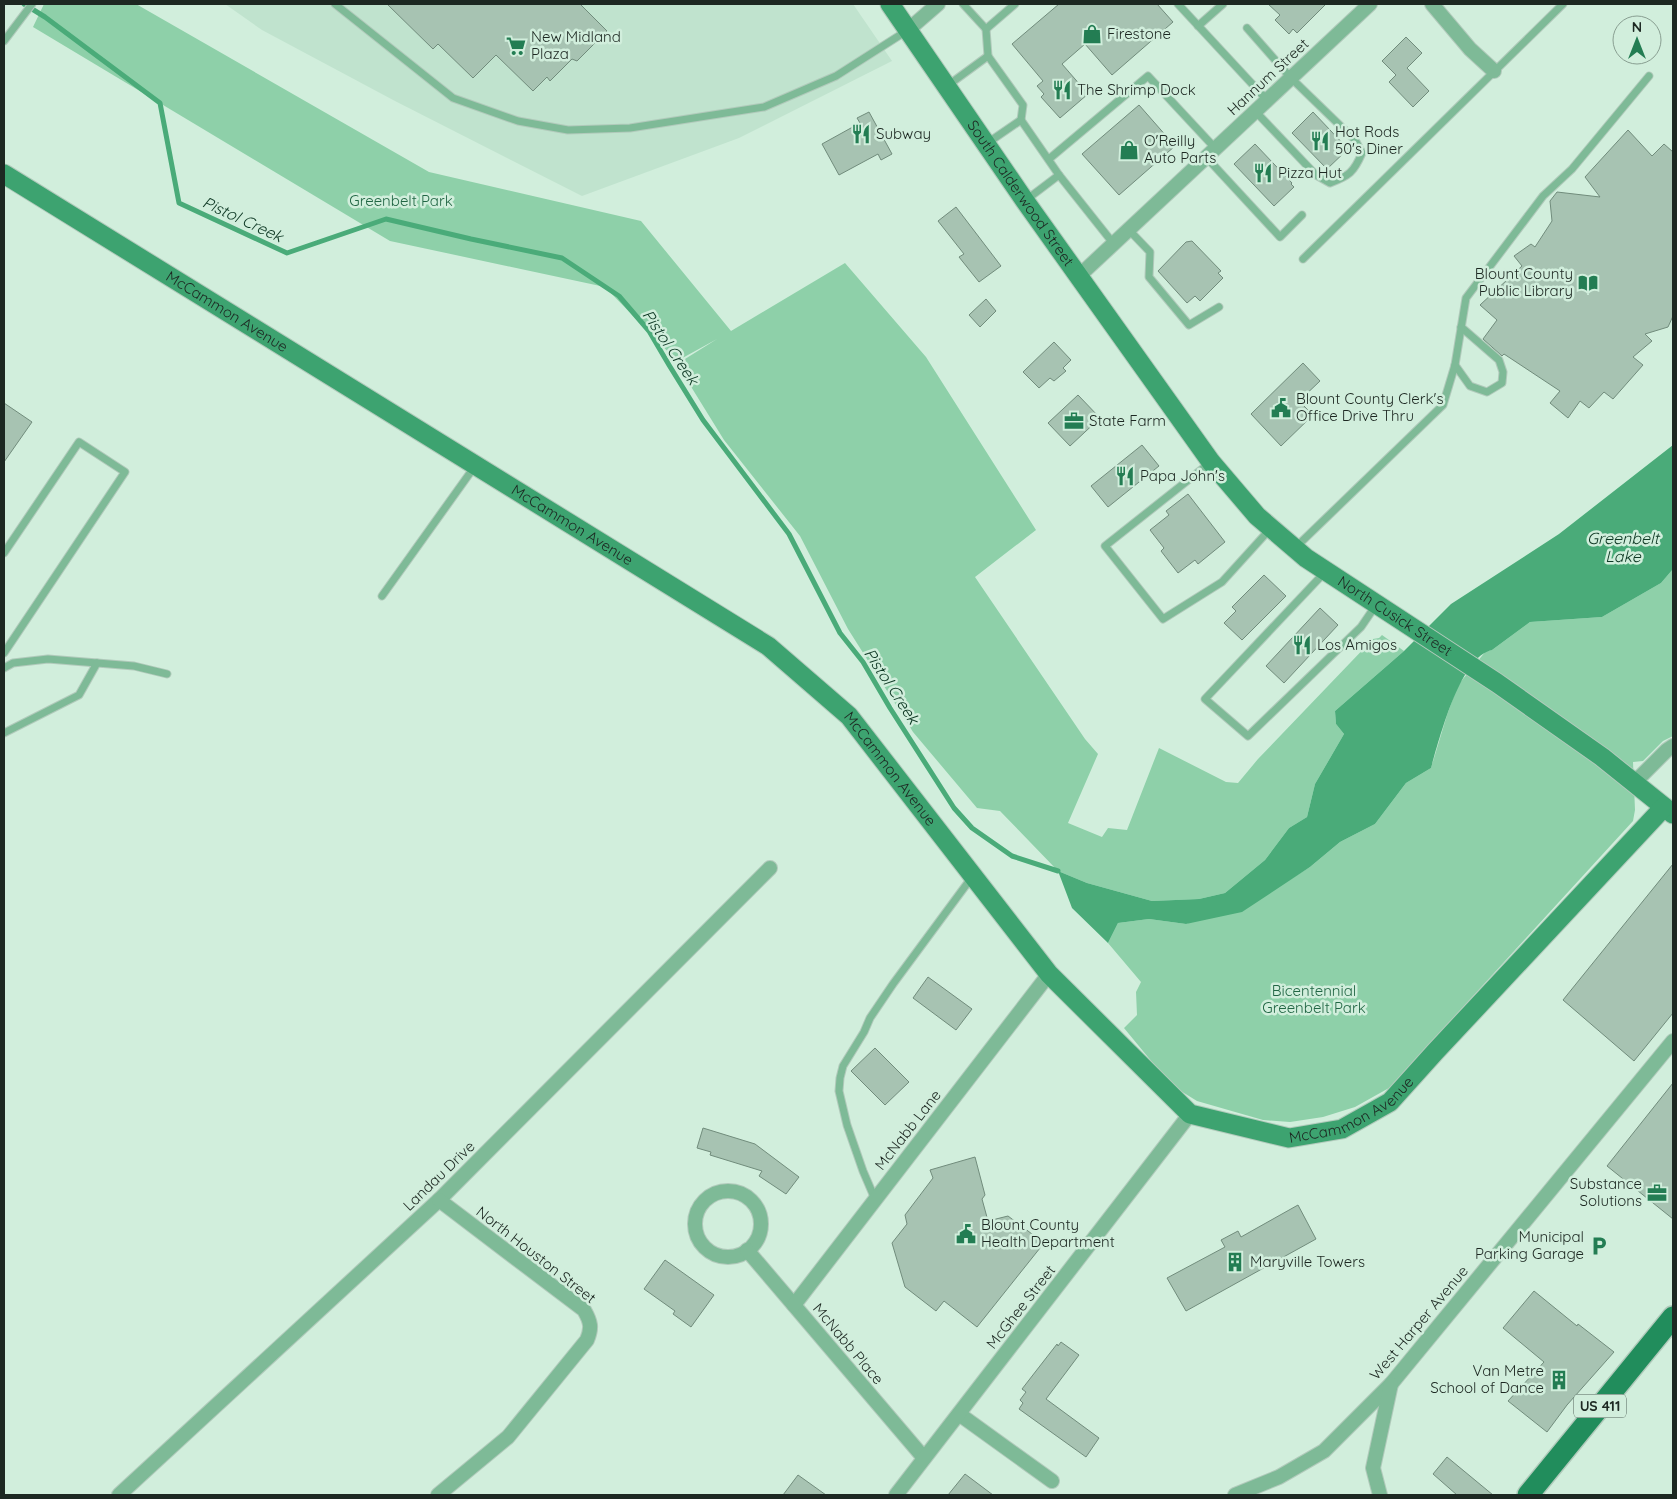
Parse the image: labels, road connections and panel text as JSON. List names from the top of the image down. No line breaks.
{"streets":{"main road":["US 411"],"street":["Hannum Street","South Calderwood Street","McCammon Avenue","North Cusick Street","McNabb Lane","Landau Drive","North Houston Street","McGhee Street","West Harper Avenue","McNabb Place"]},"crossings":[["Hannum Street","South Calderwood Street"],["South Calderwood Street","North Cusick Street"],["McCammon Avenue","North Cusick Street"],["McCammon Avenue","McNabb Lane"],["McCammon Avenue","McGhee Street"],["McNabb Lane","McNabb Place"],["Landau Drive","North Houston Street"],["McGhee Street","McNabb Place"]],"water":["Pistol Creek","Greenbelt Lake"],"parks":["Greenbelt Park","Bicentennial Greenbelt Park"],"places":{"shop":["Firestone","O'Reilly Auto Parts"],"supermarket":["New Midland Plaza"],"restaurant":["The Shrimp Dock","Subway","Hot Rods 50's Diner","Pizza Hut","Papa John's","Los Amigos"],"library":["Blount County Public Library"],"public building":["Blount County Clerk's Office Drive Thru","Blount County Health Department"],"office":["State Farm","Substance Solutions"],"parking":["Municipal Parking Garage"],"building":["Maryville Towers","Van Metre School of Dance"]},"north":"top"}
